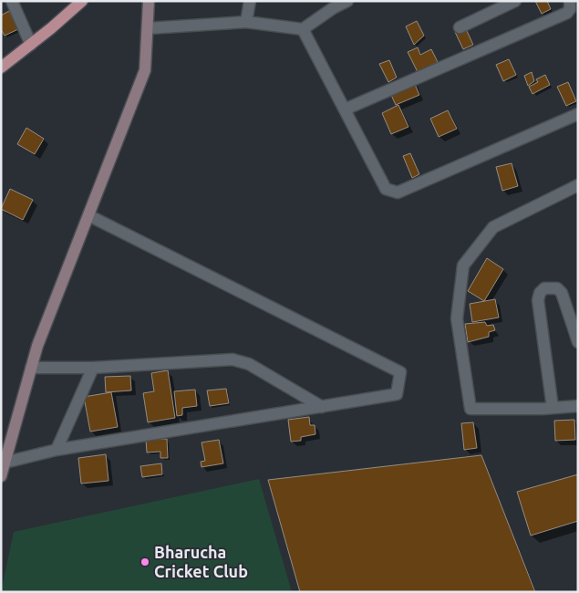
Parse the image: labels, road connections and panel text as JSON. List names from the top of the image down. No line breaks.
{"places":["Bharucha Cricket Club"]}
